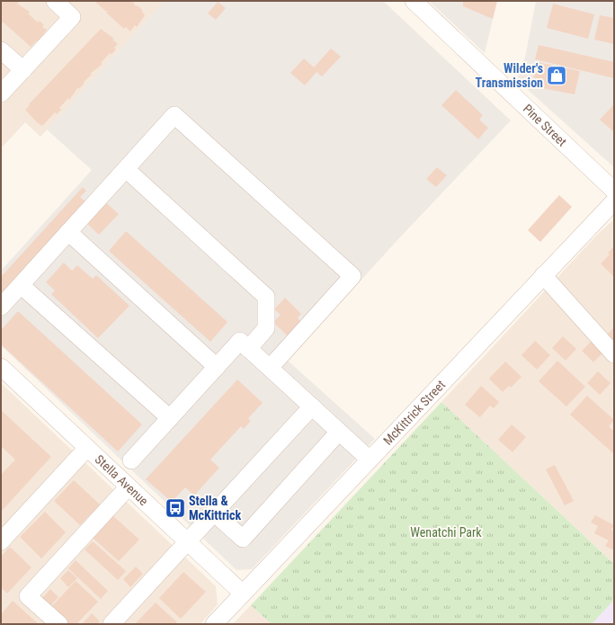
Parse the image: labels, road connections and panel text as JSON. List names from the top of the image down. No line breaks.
{"streets":{"street":["Pine Street","McKittrick Street","Stella Avenue"]},"crossings":[["McKittrick Street","Stella Avenue"]],"parks":["Wenatchi Park"],"places":{"shop":["Wilder's Transmission"],"bus stop":["Stella & McKittrick"]}}
